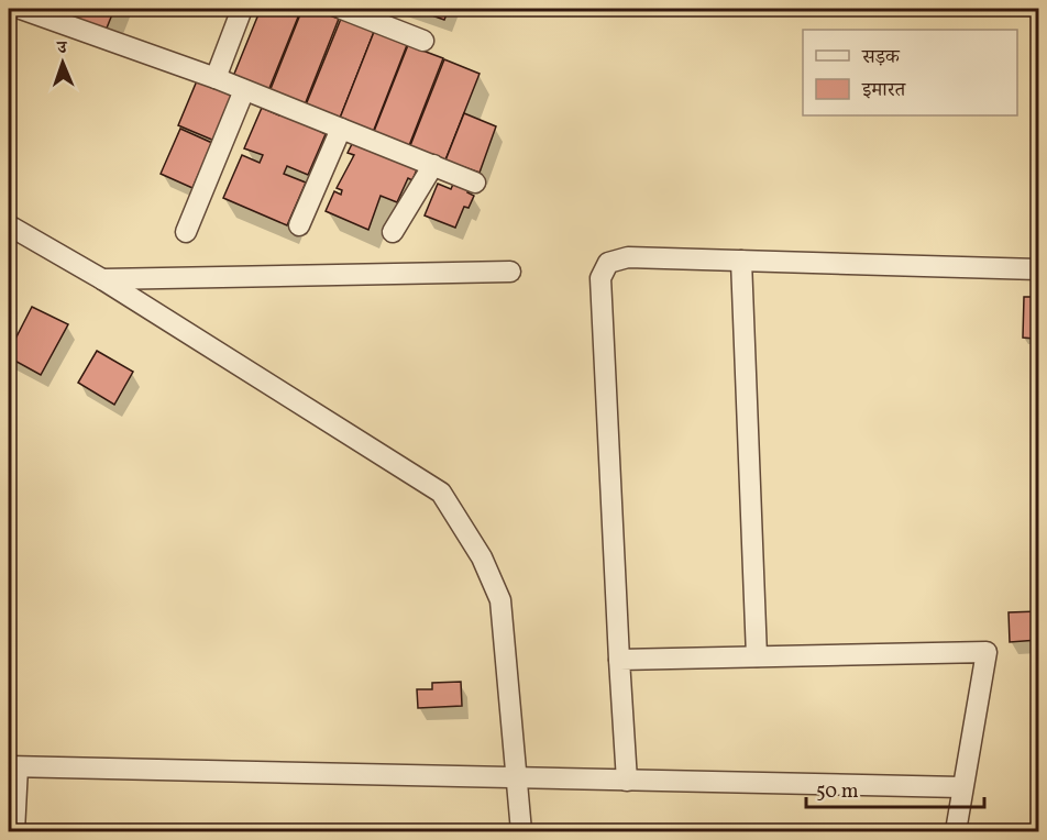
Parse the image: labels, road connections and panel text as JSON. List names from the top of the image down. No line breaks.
{"legend":["सड़क","इमारत"],"scale_bar":"50 m","north":"top"}
